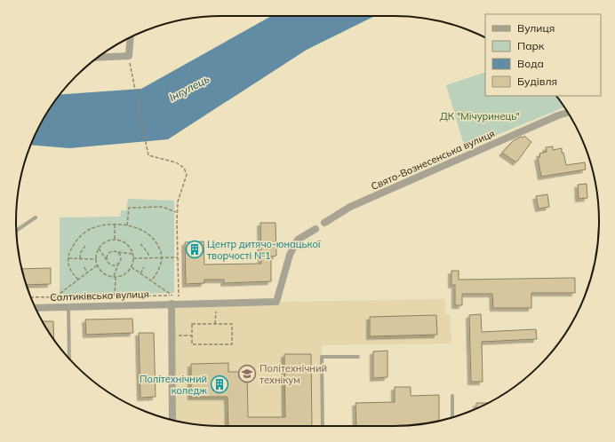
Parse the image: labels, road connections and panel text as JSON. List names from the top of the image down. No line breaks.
{"streets":{"street":["Свято-Вознесенська вулиця","Салтиківська вулиця"]},"water":["Інгулець"],"parks":["ДК \"Мічуринець\""],"places":{"building":["Центр дитячо-юнацької творчості №1","Політехнічний коледж"],"school or university":["Політехнічний технікум"]},"legend":["Вулиця","Парк","Вода","Будівля"]}
